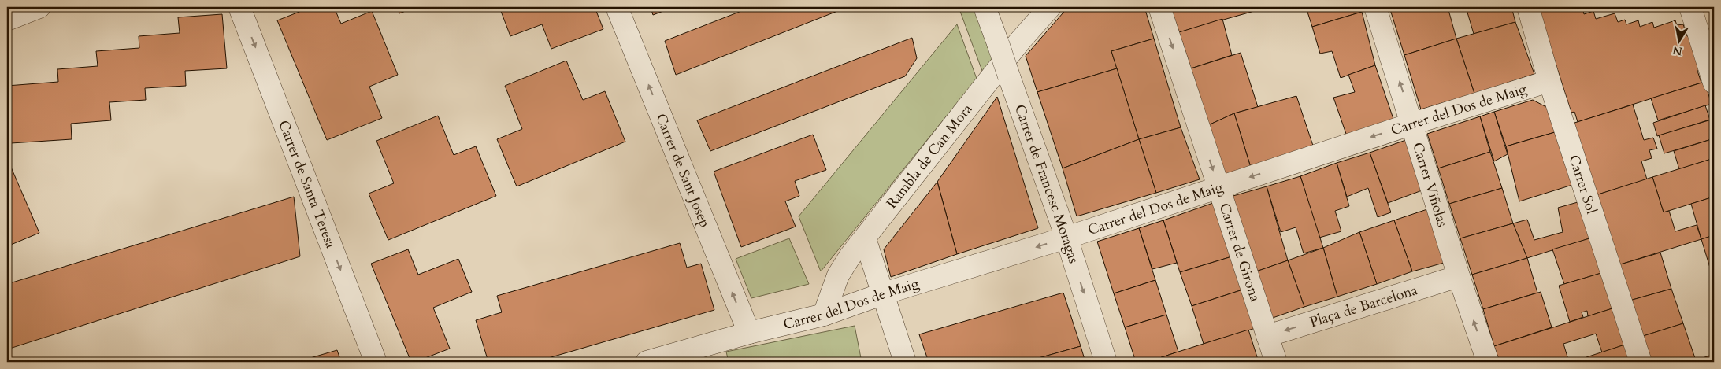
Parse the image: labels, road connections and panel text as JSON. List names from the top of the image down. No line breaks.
{"streets":{"street":["Carrer del Dos de Maig","Rambla de Can Mora","Carrer de Sant Josep","Carrer de Santa Teresa","Carrer de Francesc Moragas","Carrer Viñolas","Carrer Sol","Carrer de Girona","Plaça de Barcelona"]},"crossings":[["Carrer del Dos de Maig","Rambla de Can Mora"],["Carrer del Dos de Maig","Carrer de Sant Josep"],["Carrer del Dos de Maig","Carrer de Francesc Moragas"],["Carrer del Dos de Maig","Carrer Viñolas"],["Carrer del Dos de Maig","Carrer Sol"],["Carrer del Dos de Maig","Carrer de Girona"],["Carrer Viñolas","Plaça de Barcelona"],["Carrer de Girona","Plaça de Barcelona"]],"one_way":["Carrer del Dos de Maig","Carrer de Sant Josep","Carrer de Santa Teresa","Carrer Viñolas","Carrer de Girona","Plaça de Barcelona"],"north":"bottom"}
